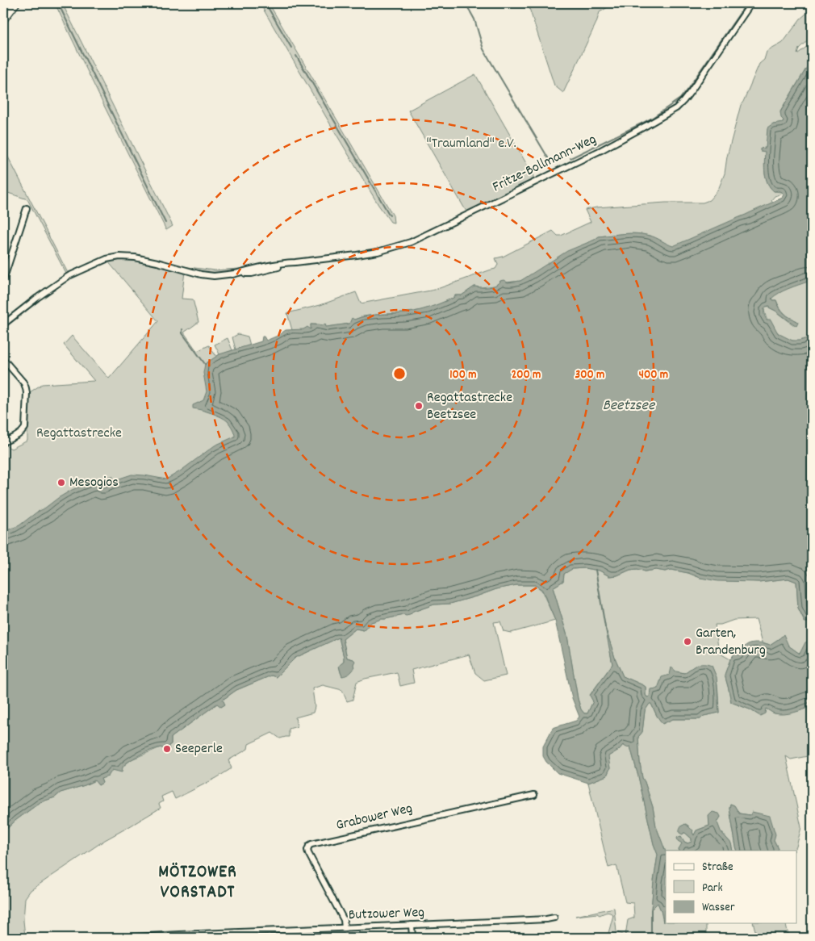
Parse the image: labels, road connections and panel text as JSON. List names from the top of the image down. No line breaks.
{"streets":{"street":["Fritze-Bollmann-Weg","Grabower Weg","Butzower Weg"]},"crossings":[["Grabower Weg","Butzower Weg"]],"districts":["MÖTZOWER VORSTADT"],"water":["Beetzsee"],"parks":["\"Traumland\" e.V.","Regattastrecke"],"places":["Regattastrecke Beetzsee","Mesogios","Garten, Brandenburg","Seeperle"],"legend":["Straße","Park","Wasser"],"rings":["100 m","200 m","300 m","400 m"]}
